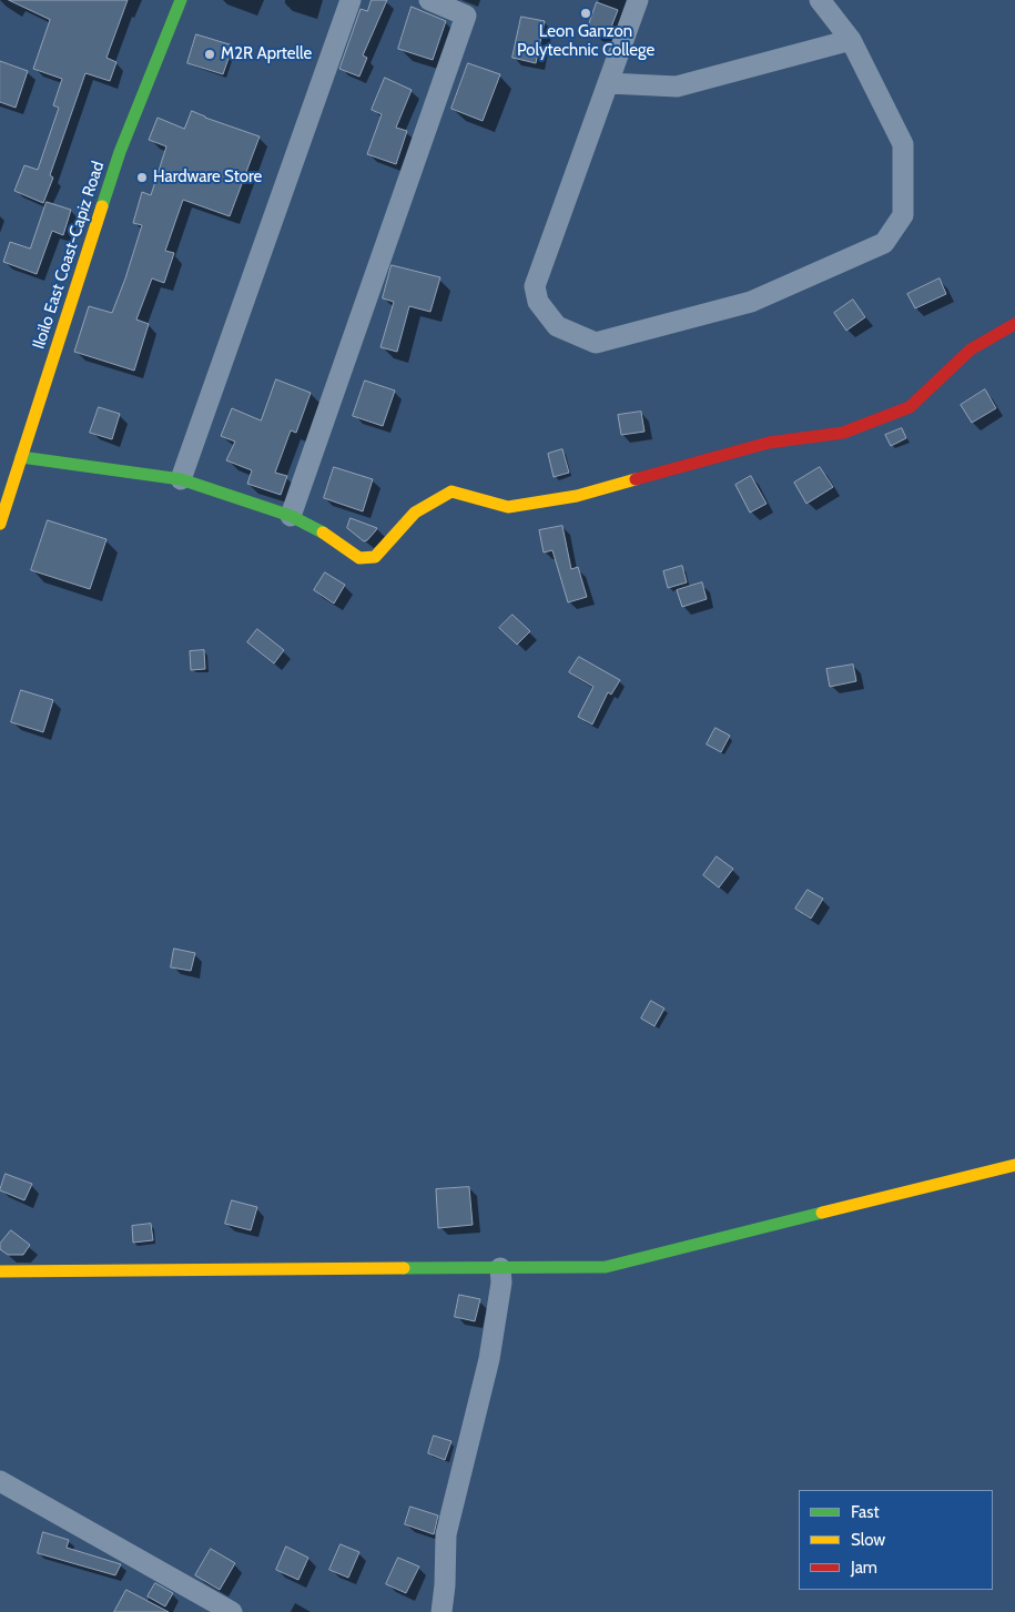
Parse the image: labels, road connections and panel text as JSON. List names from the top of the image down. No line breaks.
{"streets":{"street":["Iloilo East Coast-Capiz Road"]},"places":["Leon Ganzon Polytechnic College","M2R Aprtelle","Hardware Store"],"legend":["Fast","Slow","Jam"]}
